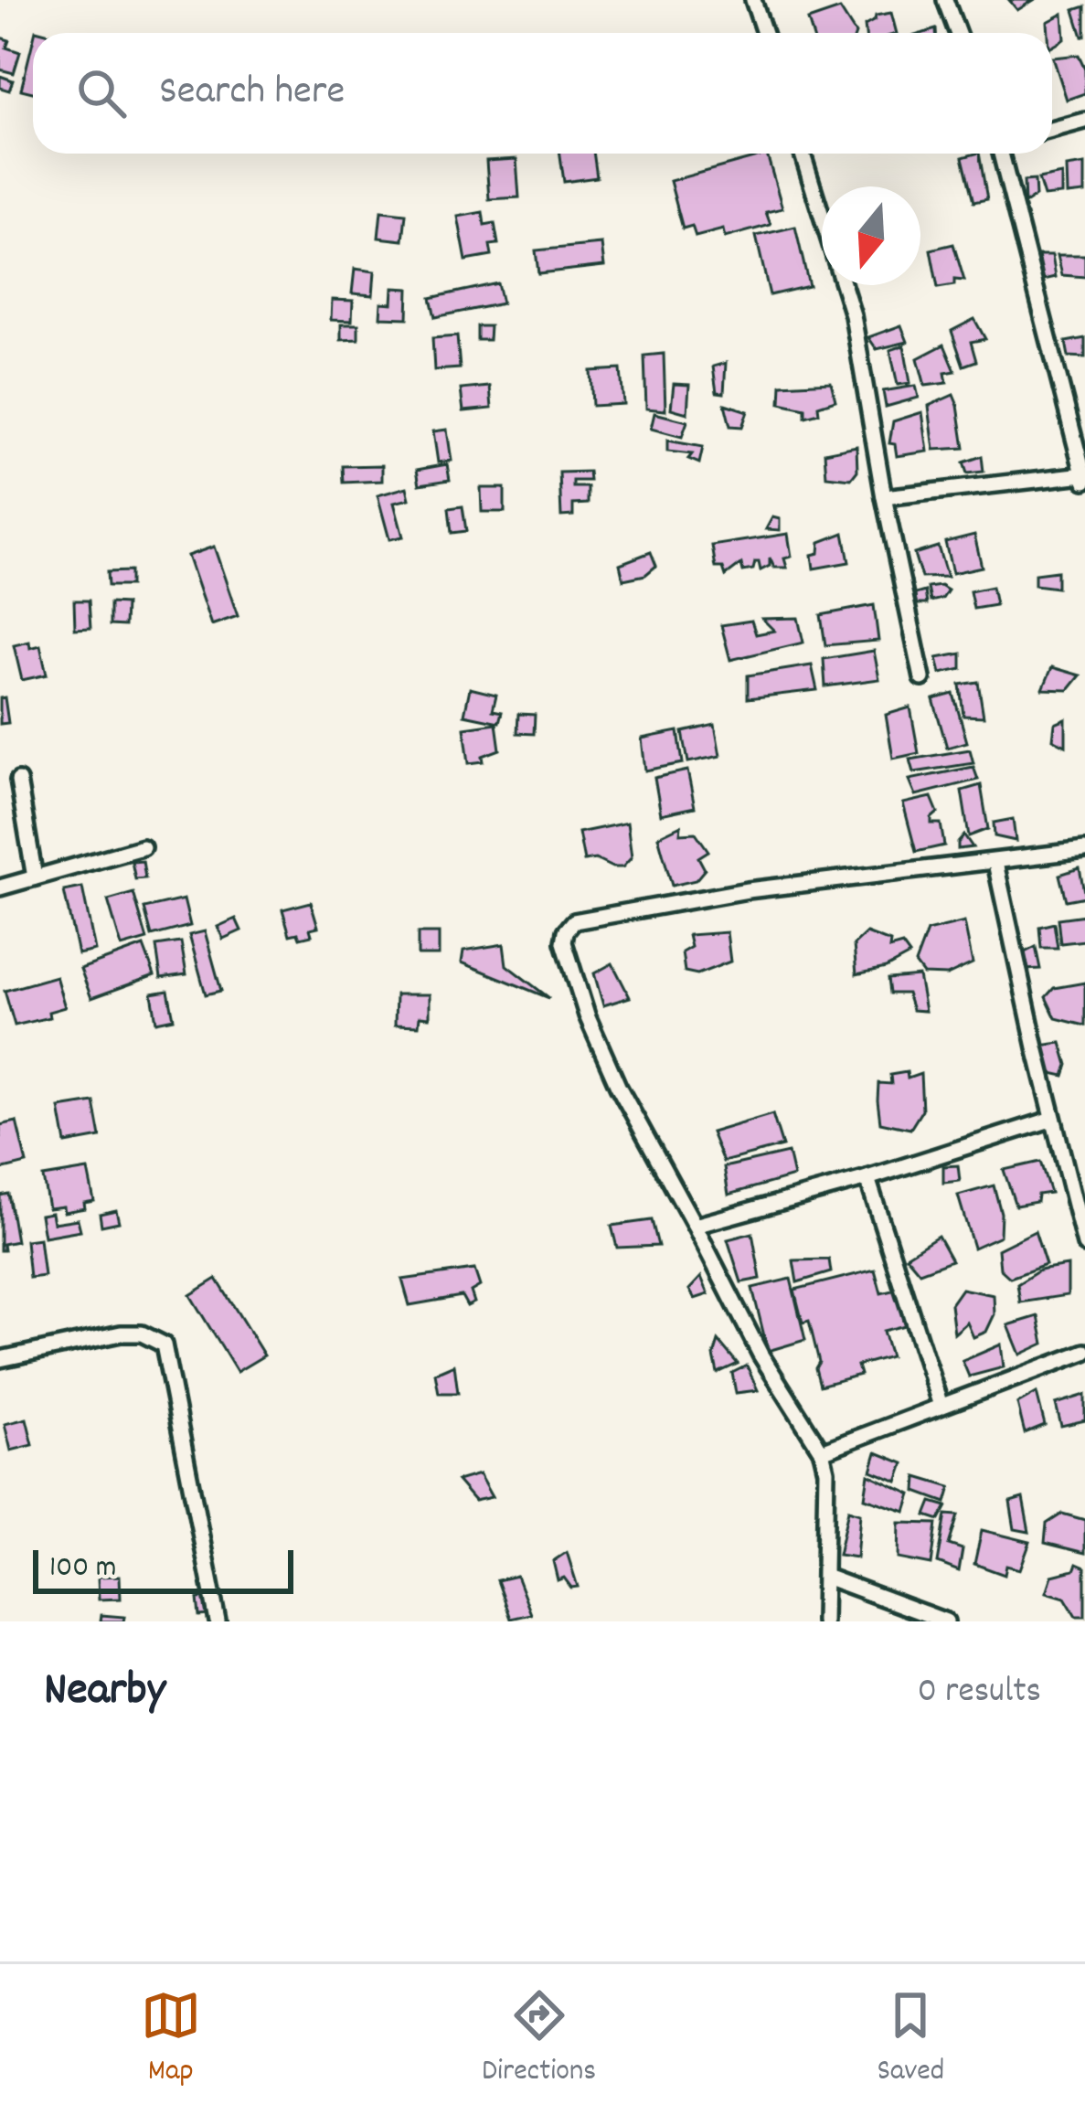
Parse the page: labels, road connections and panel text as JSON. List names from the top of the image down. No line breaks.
{"scale_bar":"100 m","north":"bottom","page":{"search":"Search here","scale":"100 m","heading":["Nearby","0 results"],"nav":["Map","Directions","Saved"]}}
